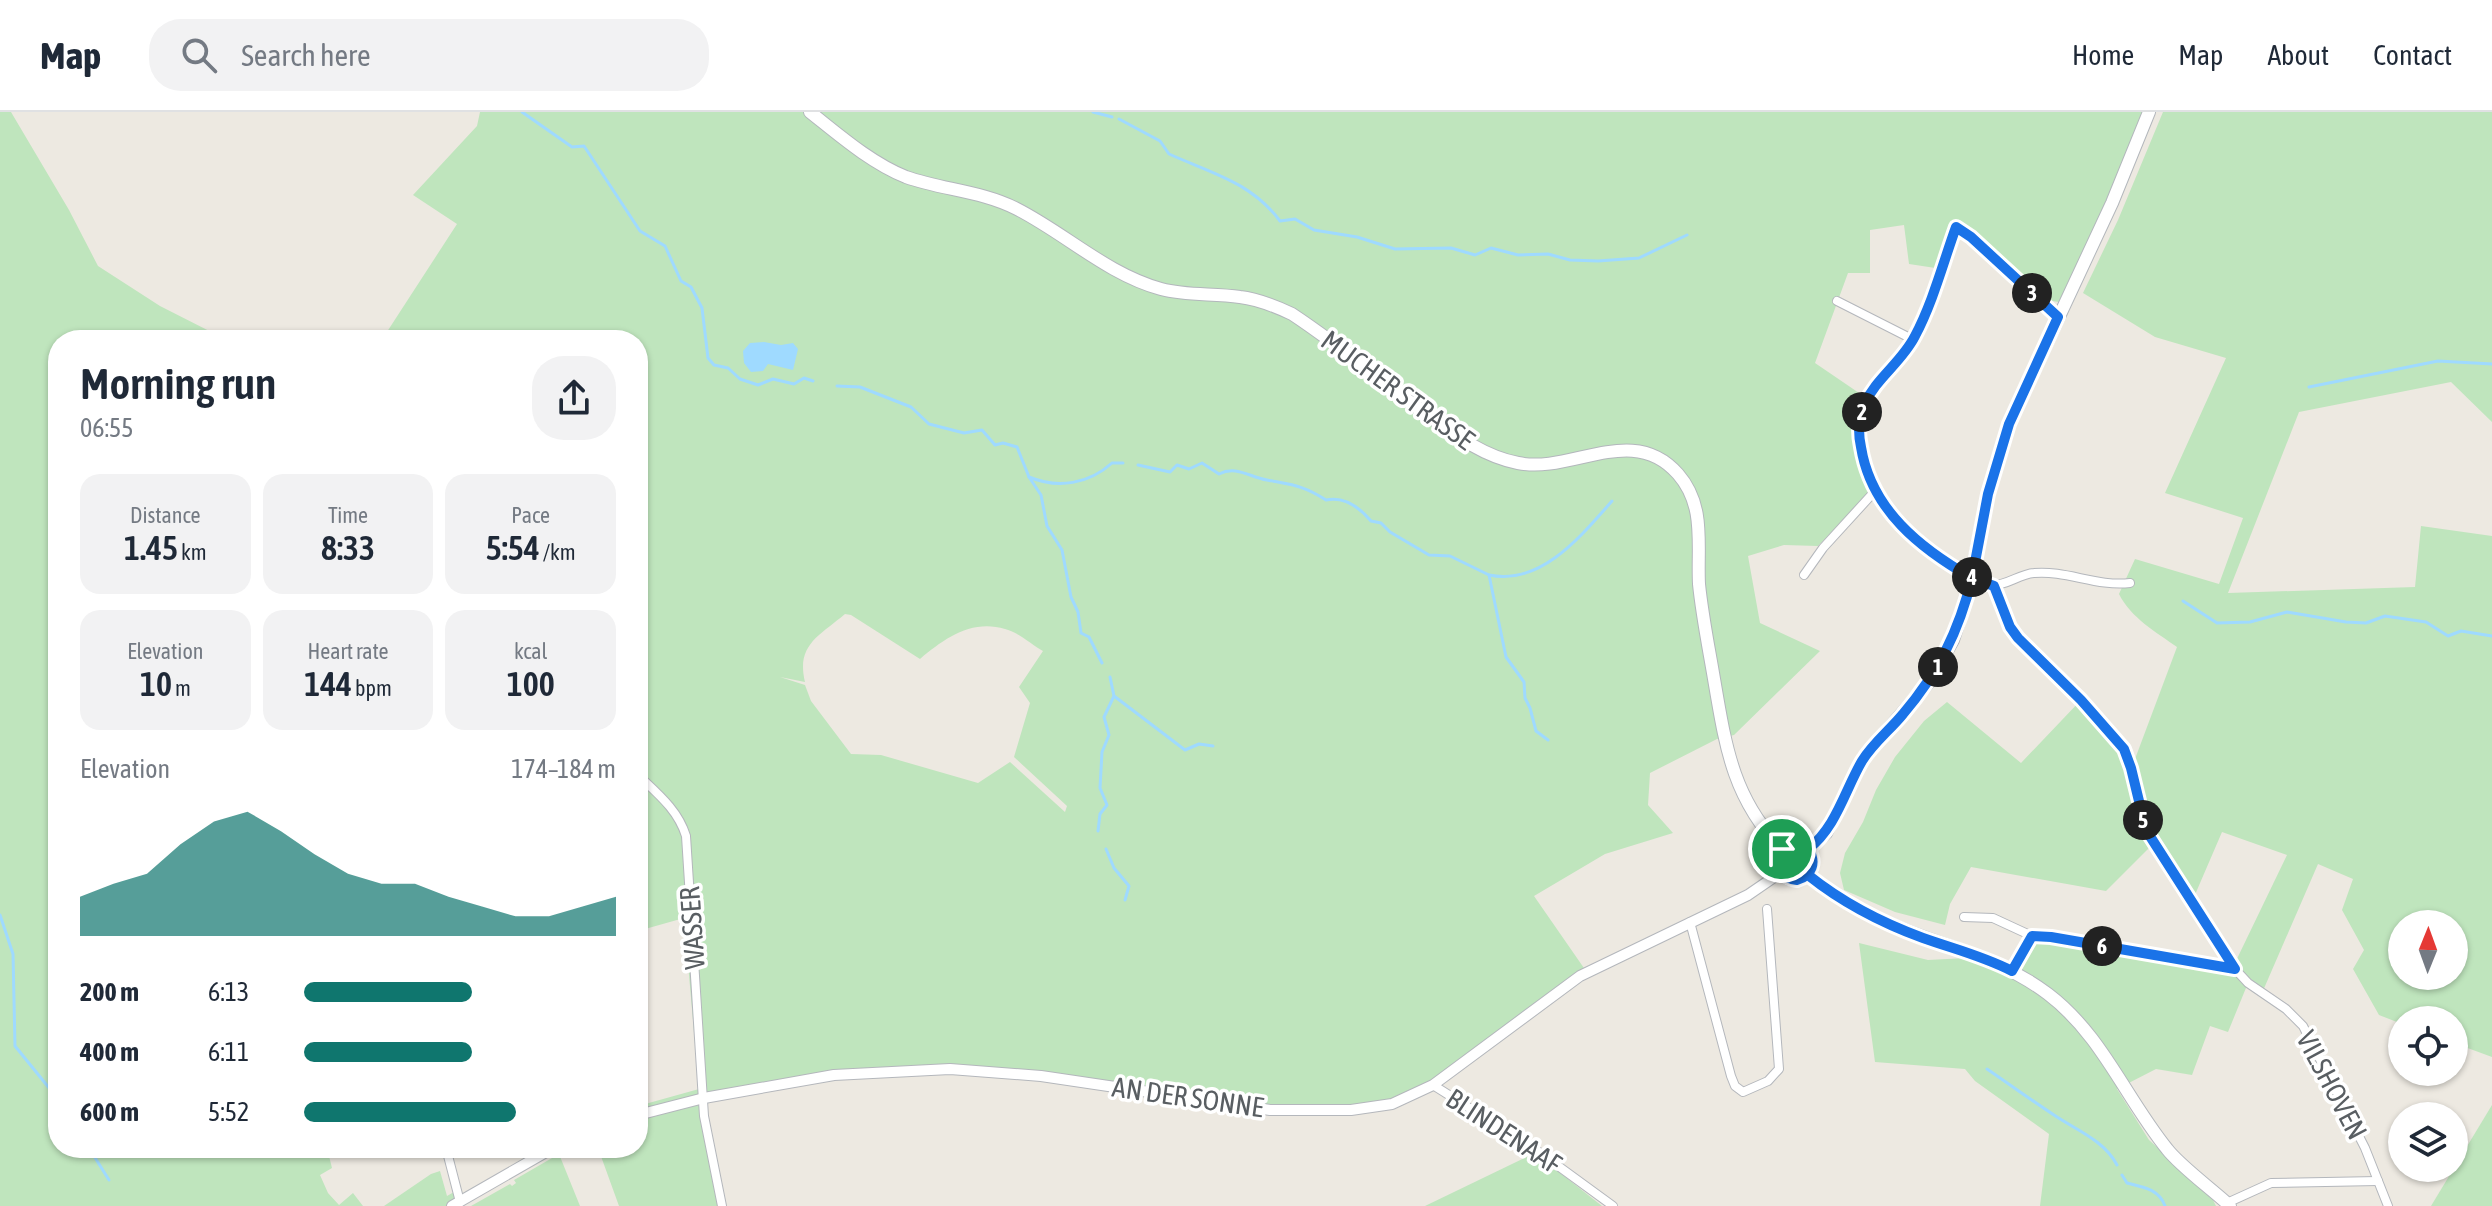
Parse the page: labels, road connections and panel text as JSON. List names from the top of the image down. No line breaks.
{"streets":{"main road":["MUCHER STRASSE"],"street":["WASSER","VILSHOVEN","AN DER SONNE","BLINDENAAF"]},"crossings":[["MUCHER STRASSE","AN DER SONNE"],["WASSER","AN DER SONNE"],["AN DER SONNE","BLINDENAAF"]],"north":"top","page":{"header":"Map","search":"Search here","nav":["Home","Map","About","Contact"],"pins":["3","2","4","1","5","6"],"heading":["Morning run","06:55"],"stats":[["Distance","1.45 km"],["Time","8:33"],["Pace","5:54 /km"],["Elevation","10 m"],["Heart rate","144 bpm"],["kcal","100"]],"chart":["Elevation","174–184 m"],"list":[{"name":"200 m","note":"6:13"},{"name":"400 m","note":"6:11"},{"name":"600 m","note":"5:52"}]}}
